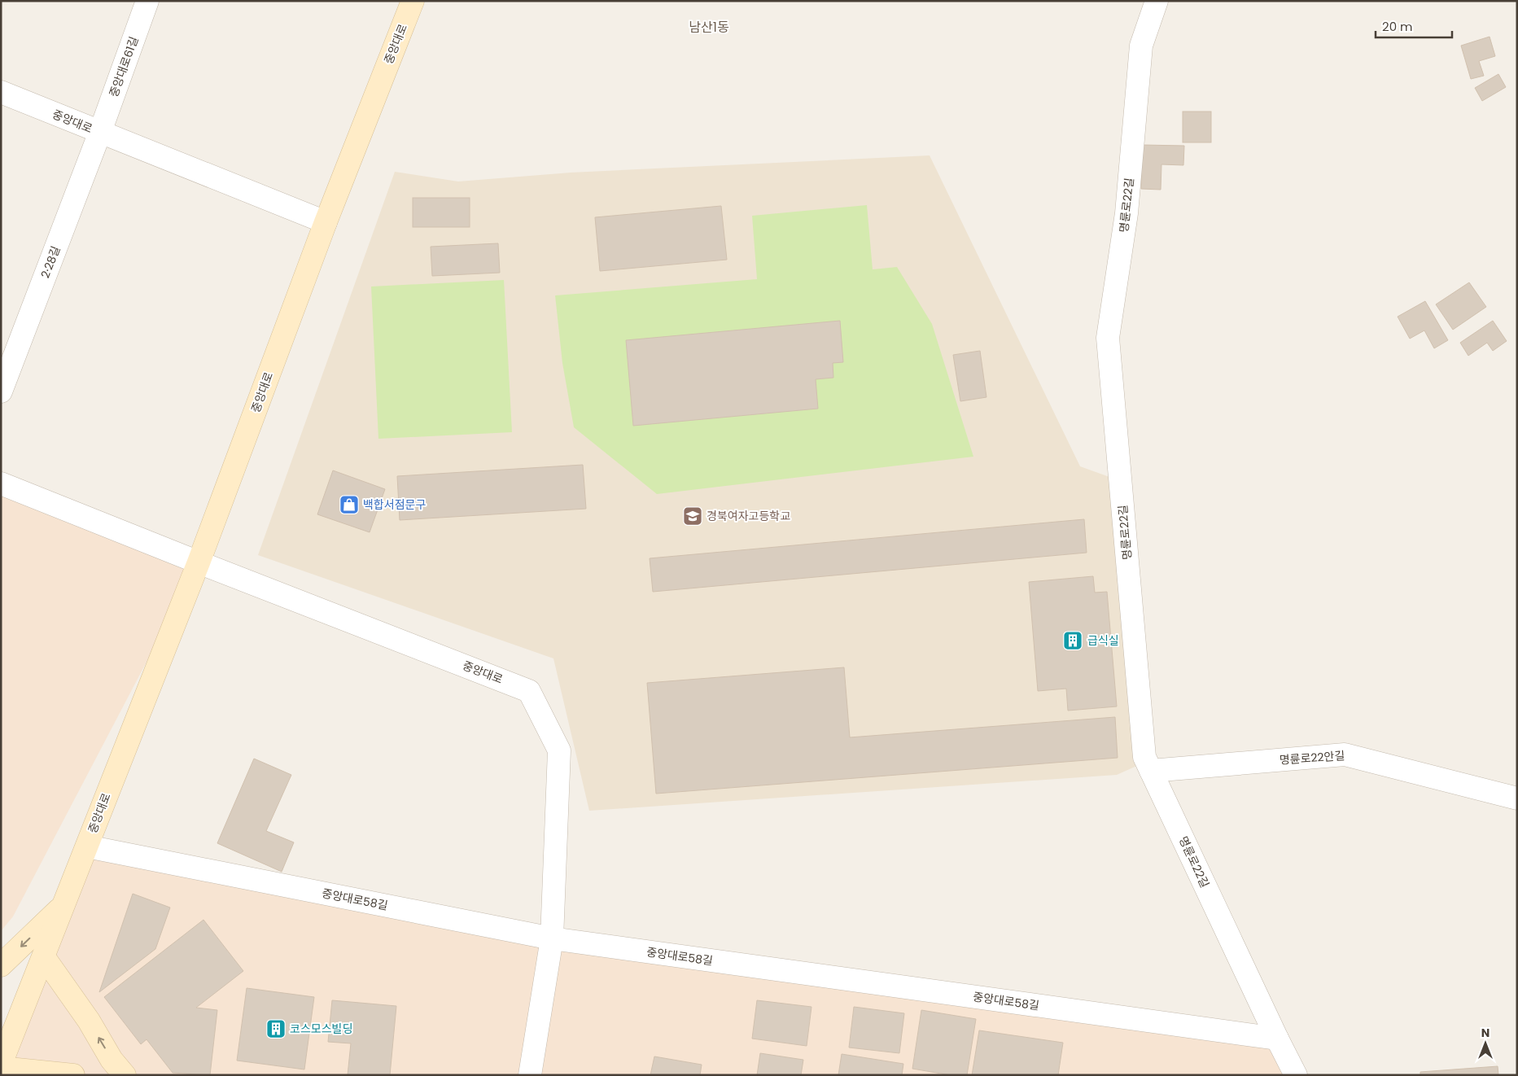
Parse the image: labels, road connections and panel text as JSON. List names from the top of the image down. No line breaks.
{"streets":{"main road":["중앙대로"],"street":["중앙대로61길","명륜로22길","2·28길","명륜로22안길","중앙대로58길"]},"crossings":[["중앙대로","중앙대로61길"],["중앙대로","2·28길"],["중앙대로","중앙대로58길"],["중앙대로61길","2·28길"],["명륜로22길","명륜로22안길"],["명륜로22길","중앙대로58길"]],"districts":["남산1동"],"places":{"shop":["백합서점문구"],"school or university":["경북여자고등학교"],"building":["급식실","코스모스빌딩"]},"scale_bar":"20 m","north":"top"}
